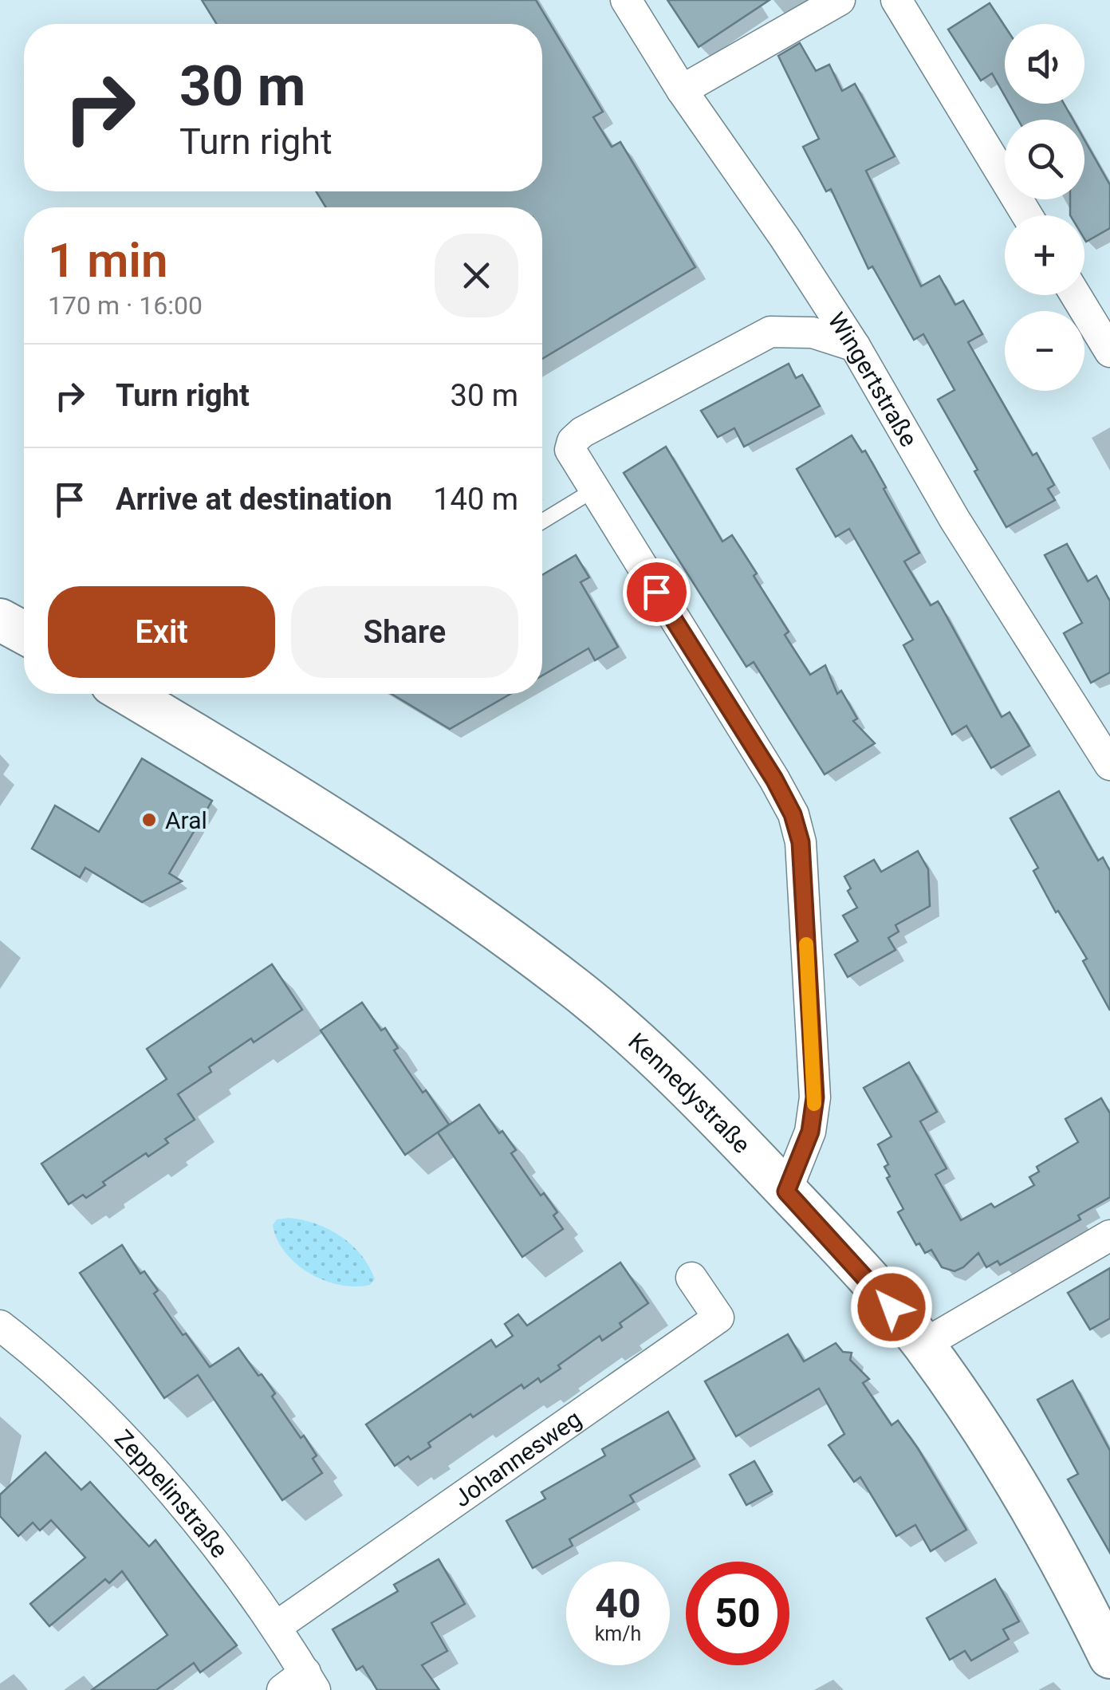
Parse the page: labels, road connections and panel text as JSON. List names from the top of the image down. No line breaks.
{"streets":{"main road":["Kennedystraße"],"street":["Wingertstraße","Johannesweg","Zeppelinstraße"]},"crossings":[["Johannesweg","Zeppelinstraße"]],"places":["Aral"],"page":{"map_buttons":["+","−"],"turn":["30 m","Turn right"],"heading":["1 min","170 m · 16:00"],"list":[{"name":"Turn right","value":"30 m"},{"name":"Arrive at destination","value":"140 m"}],"buttons":["Exit","Share"],"speed":"40 km/h","limit":"50"}}
